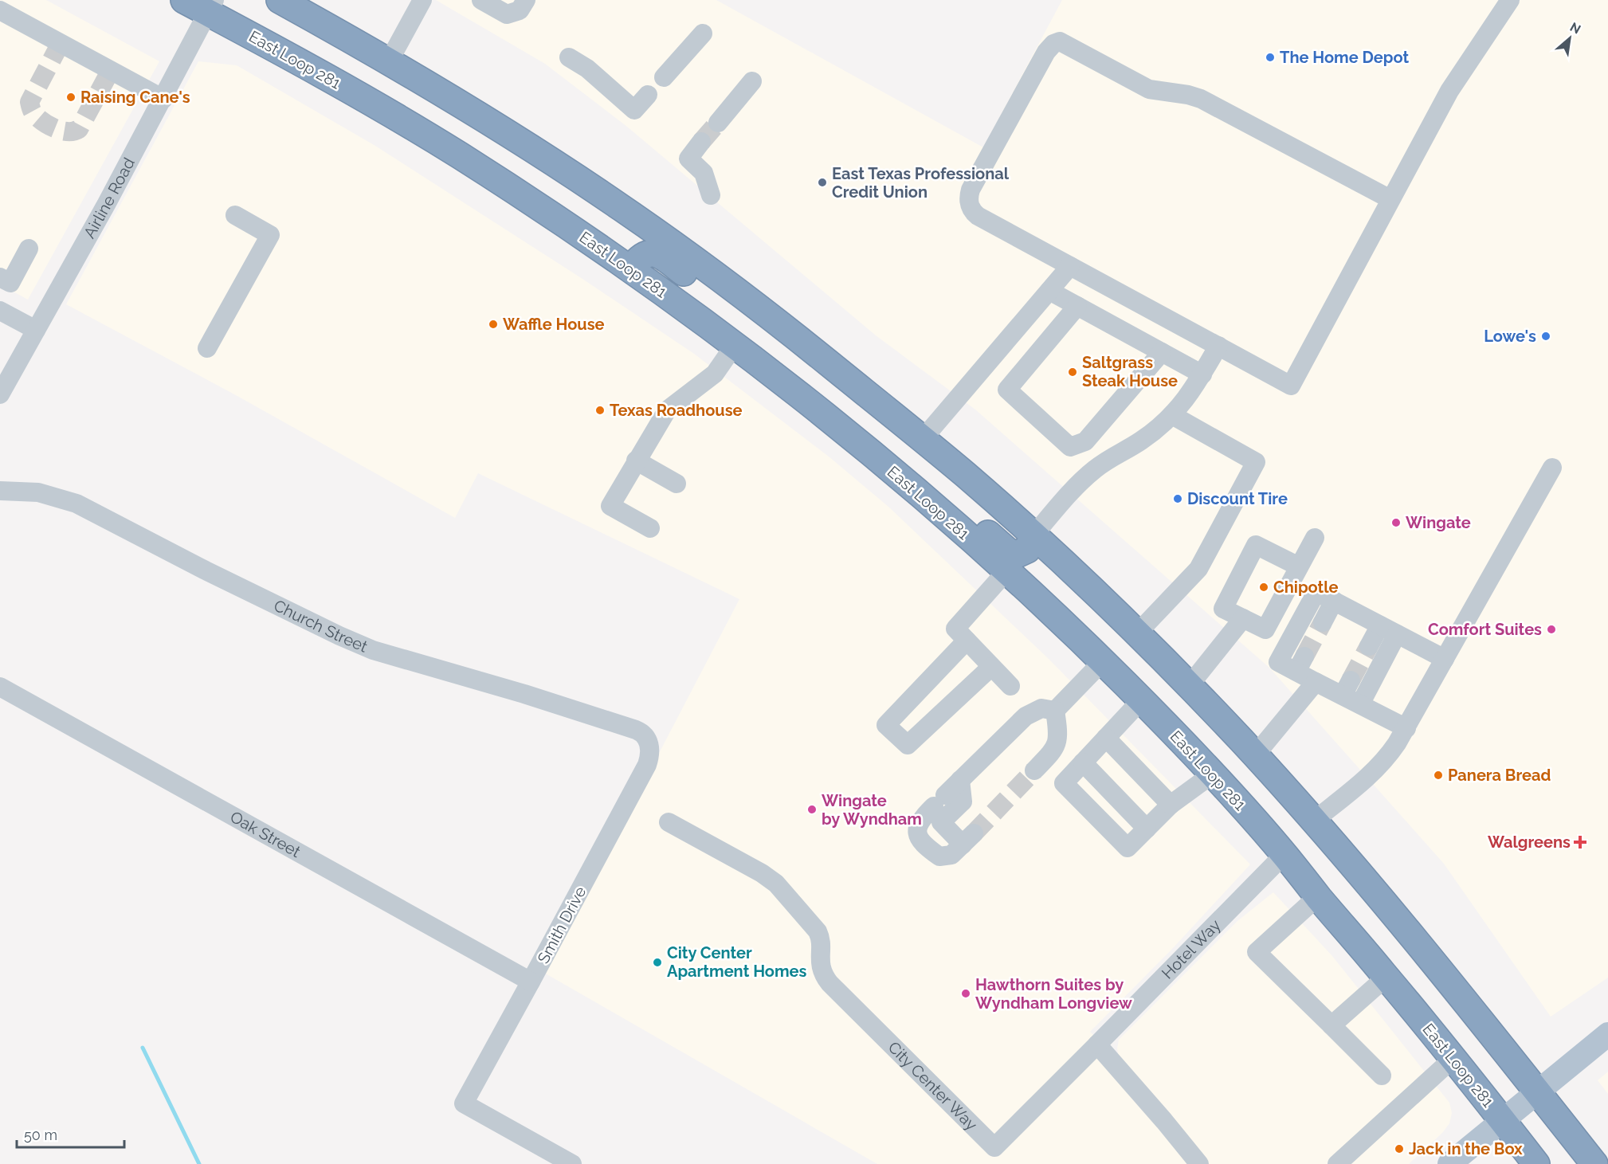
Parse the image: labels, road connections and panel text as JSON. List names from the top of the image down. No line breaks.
{"streets":{"highway":["East Loop 281"],"street":["Airline Road","Church Street","Oak Street","Smith Drive","Hotel Way","City Center Way"]},"crossings":[["East Loop 281","Airline Road"],["East Loop 281","Hotel Way"],["Church Street","Smith Drive"],["Oak Street","Smith Drive"],["Hotel Way","City Center Way"]],"places":{"other":["The Home Depot","Raising Cane's","East Texas Professional Credit Union","Waffle House","Lowe's","Saltgrass Steak House","Texas Roadhouse","Discount Tire","Wingate","Chipotle","Comfort Suites","Panera Bread","Wingate by Wyndham","City Center Apartment Homes","Hawthorn Suites by Wyndham Longview","Jack in the Box"],"health":["Walgreens"]},"scale_bar":"50 m","north":"top right"}
